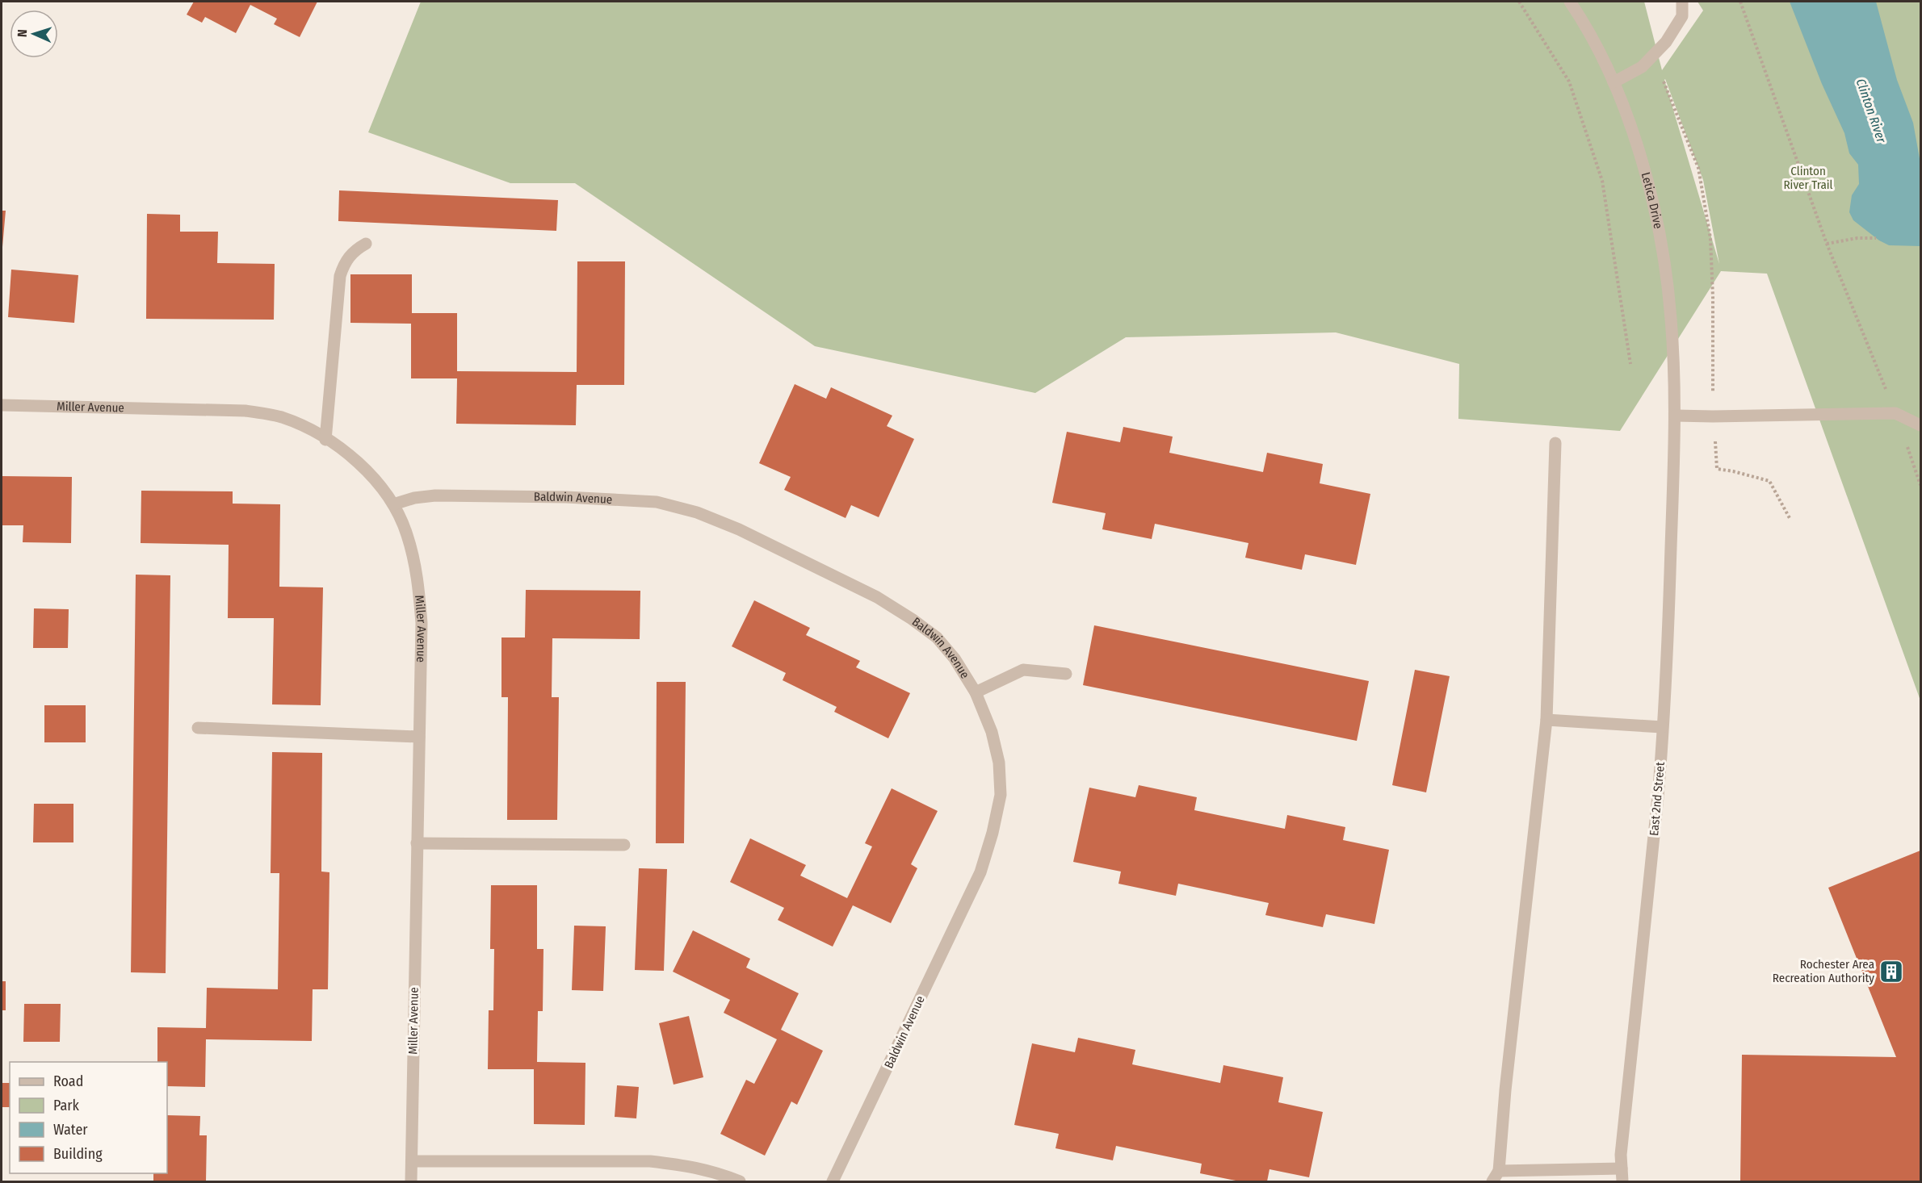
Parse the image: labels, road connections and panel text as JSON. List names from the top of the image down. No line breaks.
{"streets":{"street":["Letica Drive","Miller Avenue","Baldwin Avenue","East 2nd Street"]},"crossings":[["Letica Drive","East 2nd Street"],["Miller Avenue","Baldwin Avenue"]],"water":["Clinton River"],"parks":["Clinton River Trail"],"places":{"building":["Rochester Area Recreation Authority"]},"legend":["Road","Park","Water","Building"],"north":"left"}
